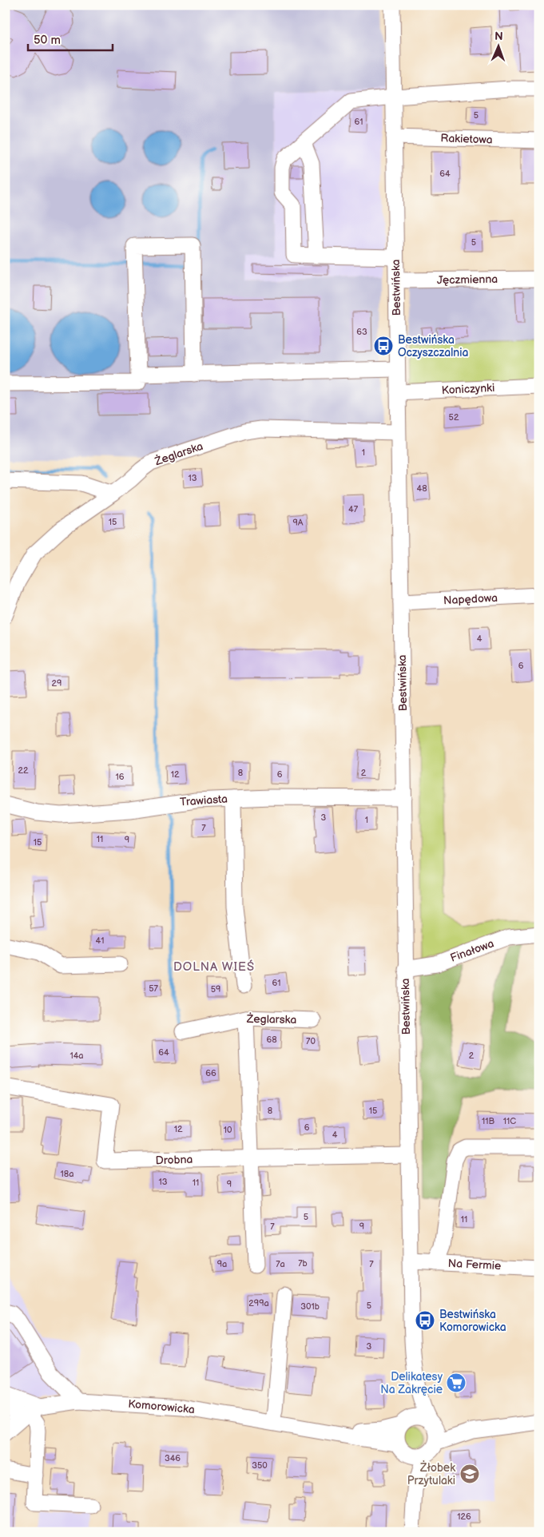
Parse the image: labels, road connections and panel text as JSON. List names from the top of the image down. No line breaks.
{"streets":{"street":["Rakietowa","Jęczmienna","Bestwińska","Koniczynki","Żeglarska","Napędowa","Trawiasta","Finałowa","Drobna","Na Fermie","Komorowicka"]},"crossings":[["Rakietowa","Bestwińska"],["Jęczmienna","Bestwińska"],["Bestwińska","Koniczynki"],["Bestwińska","Żeglarska"],["Bestwińska","Napędowa"],["Bestwińska","Trawiasta"],["Bestwińska","Finałowa"],["Bestwińska","Drobna"],["Bestwińska","Na Fermie"],["Bestwińska","Komorowicka"]],"districts":["DOLNA WIEŚ"],"places":{"bus stop":["Bestwińska Oczyszczalnia","Bestwińska Komorowicka"],"supermarket":["Delikatesy Na Zakręcie"],"school or university":["Żłobek Przytulaki"]},"house_numbers":["5","61","64","5","63","52","1","13","48","47","15","9A","4","6","29","22","8","2","12","6","16","3","1","7","11","9","15","41","61","57","59","68","70","64","14a","2","66","8","15","11B","11C","6","12","10","4","18a","13","11","9","5","11","7","9","7b","9a","7a","7","299a","5","301b","3","346","350","126"],"scale_bar":"50 m","north":"top"}
